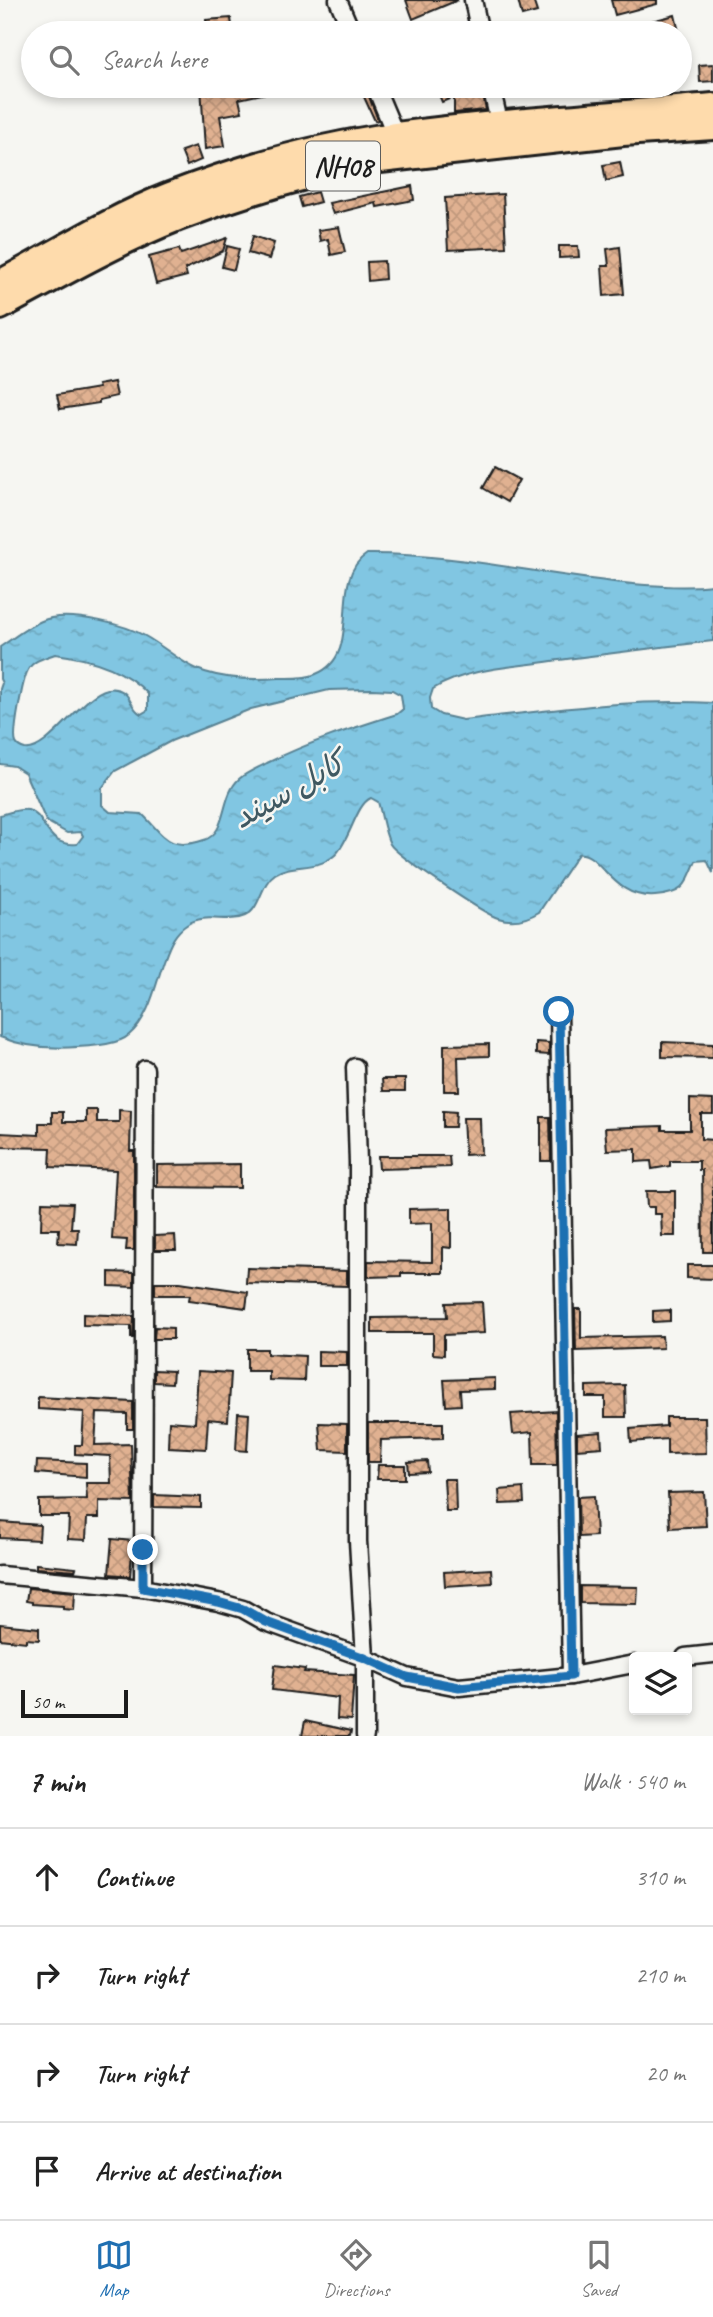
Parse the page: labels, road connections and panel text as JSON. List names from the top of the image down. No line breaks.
{"streets":{"highway":["NH08"]},"water":["کابل سيند"],"scale_bar":"50 m","page":{"search":"Search here","scale":"50 m","heading":["7 min","Walk · 540 m"],"list":[["Continue","310 m"],["Turn right","210 m"],["Turn right","20 m"],"Arrive at destination"],"nav":["Map","Directions","Saved"]}}
